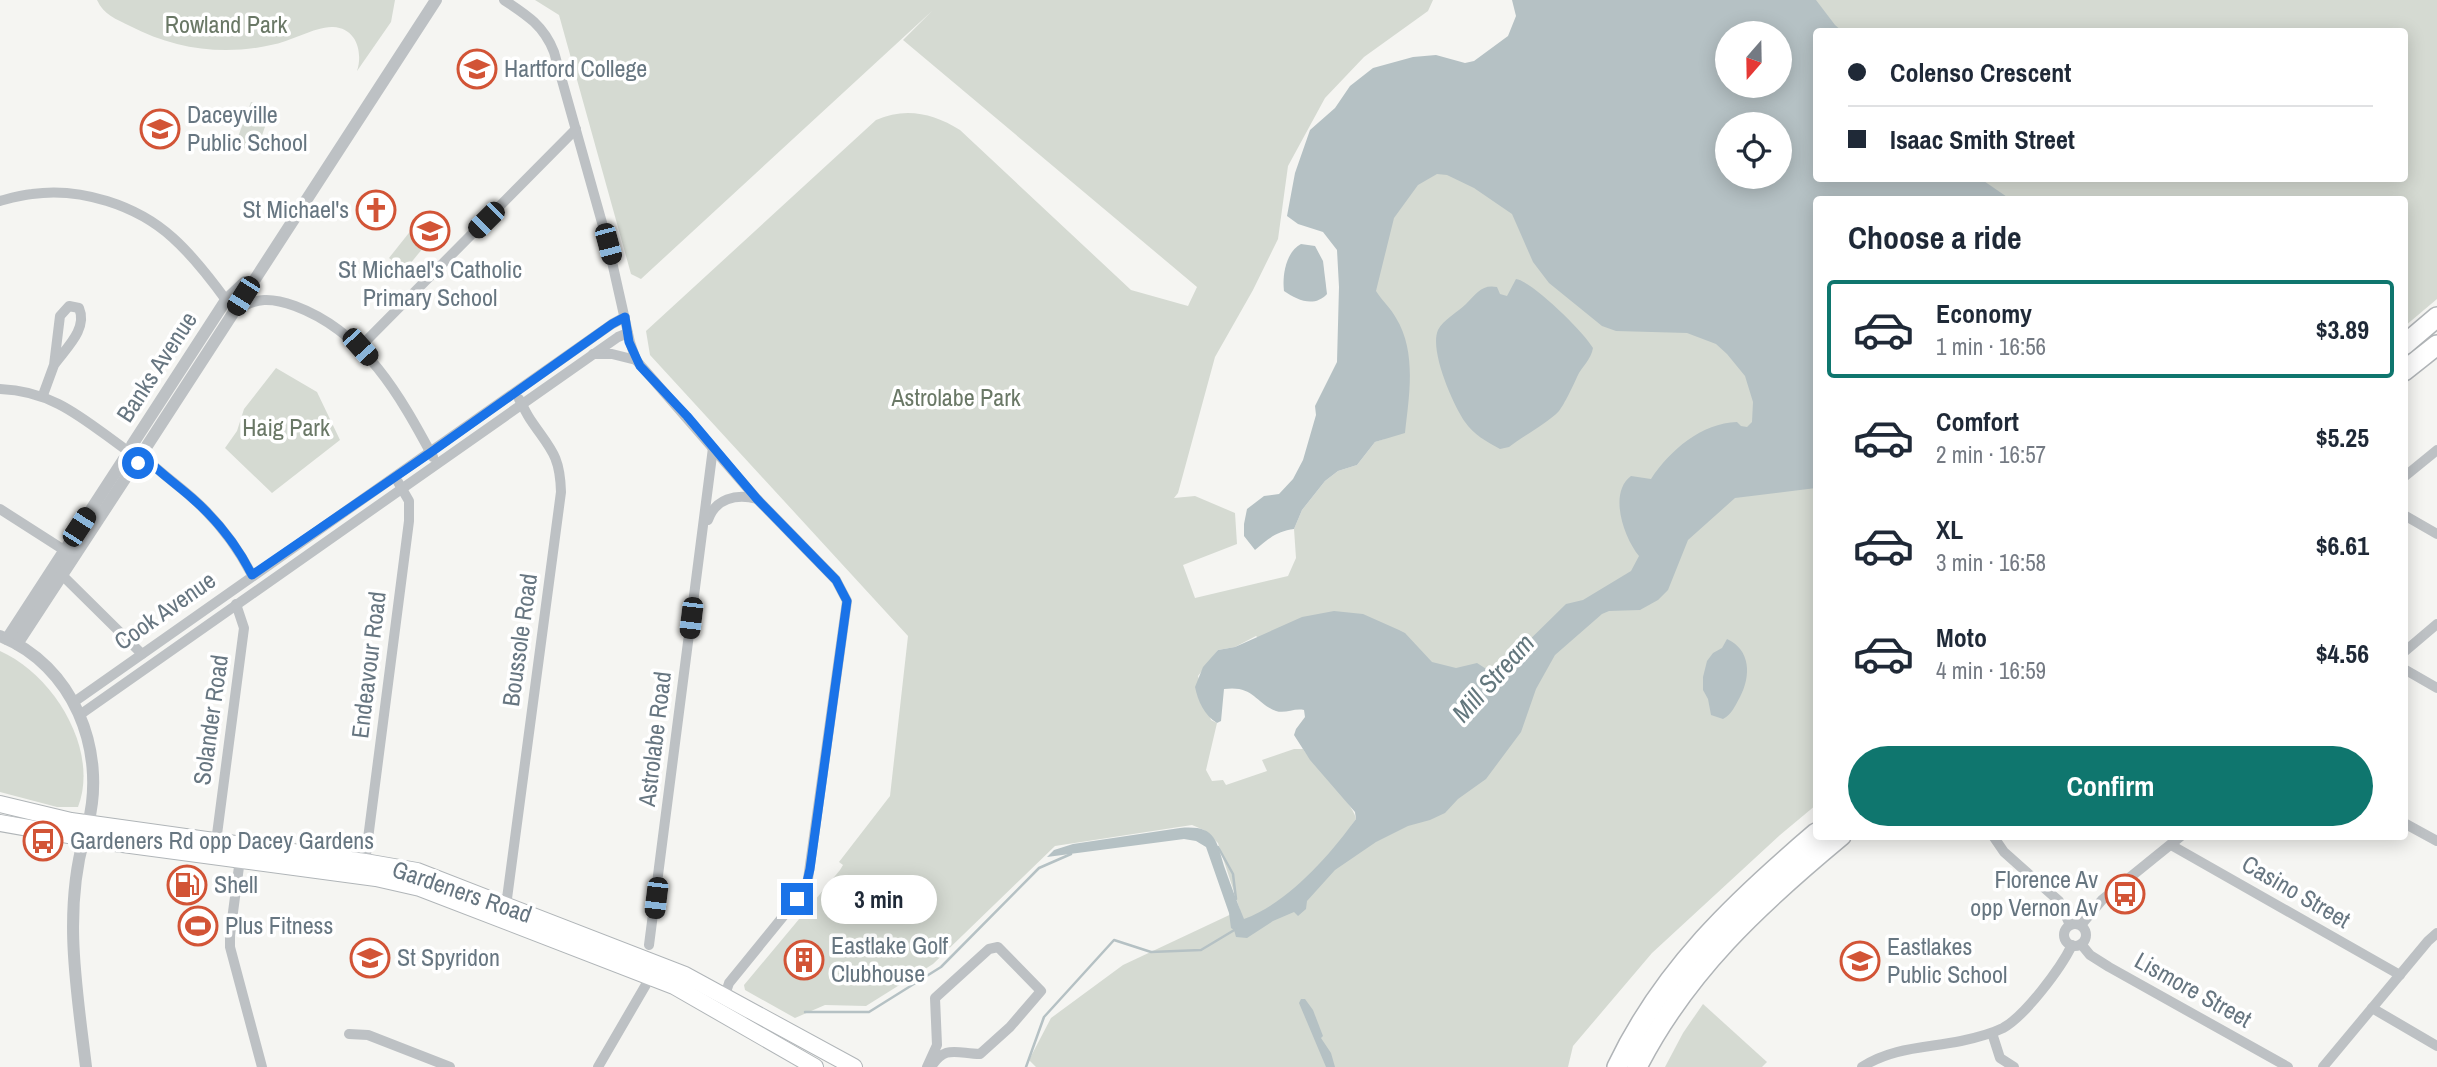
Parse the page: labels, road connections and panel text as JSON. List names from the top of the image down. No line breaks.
{"streets":{"main road":["Gardeners Road"],"street":["Banks Avenue","Cook Avenue","Boussole Road","Endeavour Road","Solander Road","Astrolabe Road","Casino Street","Lismore Street"]},"crossings":[["Cook Avenue","Boussole Road"],["Cook Avenue","Endeavour Road"],["Cook Avenue","Solander Road"],["Boussole Road","Gardeners Road"],["Endeavour Road","Gardeners Road"],["Solander Road","Gardeners Road"]],"water":["Mill Stream"],"parks":["Rowland Park","Astrolabe Park","Haig Park"],"places":{"school or university":["Hartford College","Daceyville Public School","St Michael's Catholic Primary School","St Spyridon","Eastlakes Public School"],"church":["St Michael's"],"bus stop":["Gardeners Rd opp Dacey Gardens","Florence Av opp Vernon Av"],"fuel station":["Shell"],"sports":["Plus Fitness"],"building":["Eastlake Golf Clubhouse"]},"north":"bottom","page":{"banner":["Colenso Crescent","Isaac Smith Street"],"heading":"Choose a ride","list":[{"name":"Economy","note":"1 min · 16:56","value":"$3.89"},{"name":"Comfort","note":"2 min · 16:57","value":"$5.25"},{"name":"XL","note":"3 min · 16:58","value":"$6.61"},{"name":"Moto","note":"4 min · 16:59","value":"$4.56"}],"buttons":"Confirm","bubble":"3 min"}}
